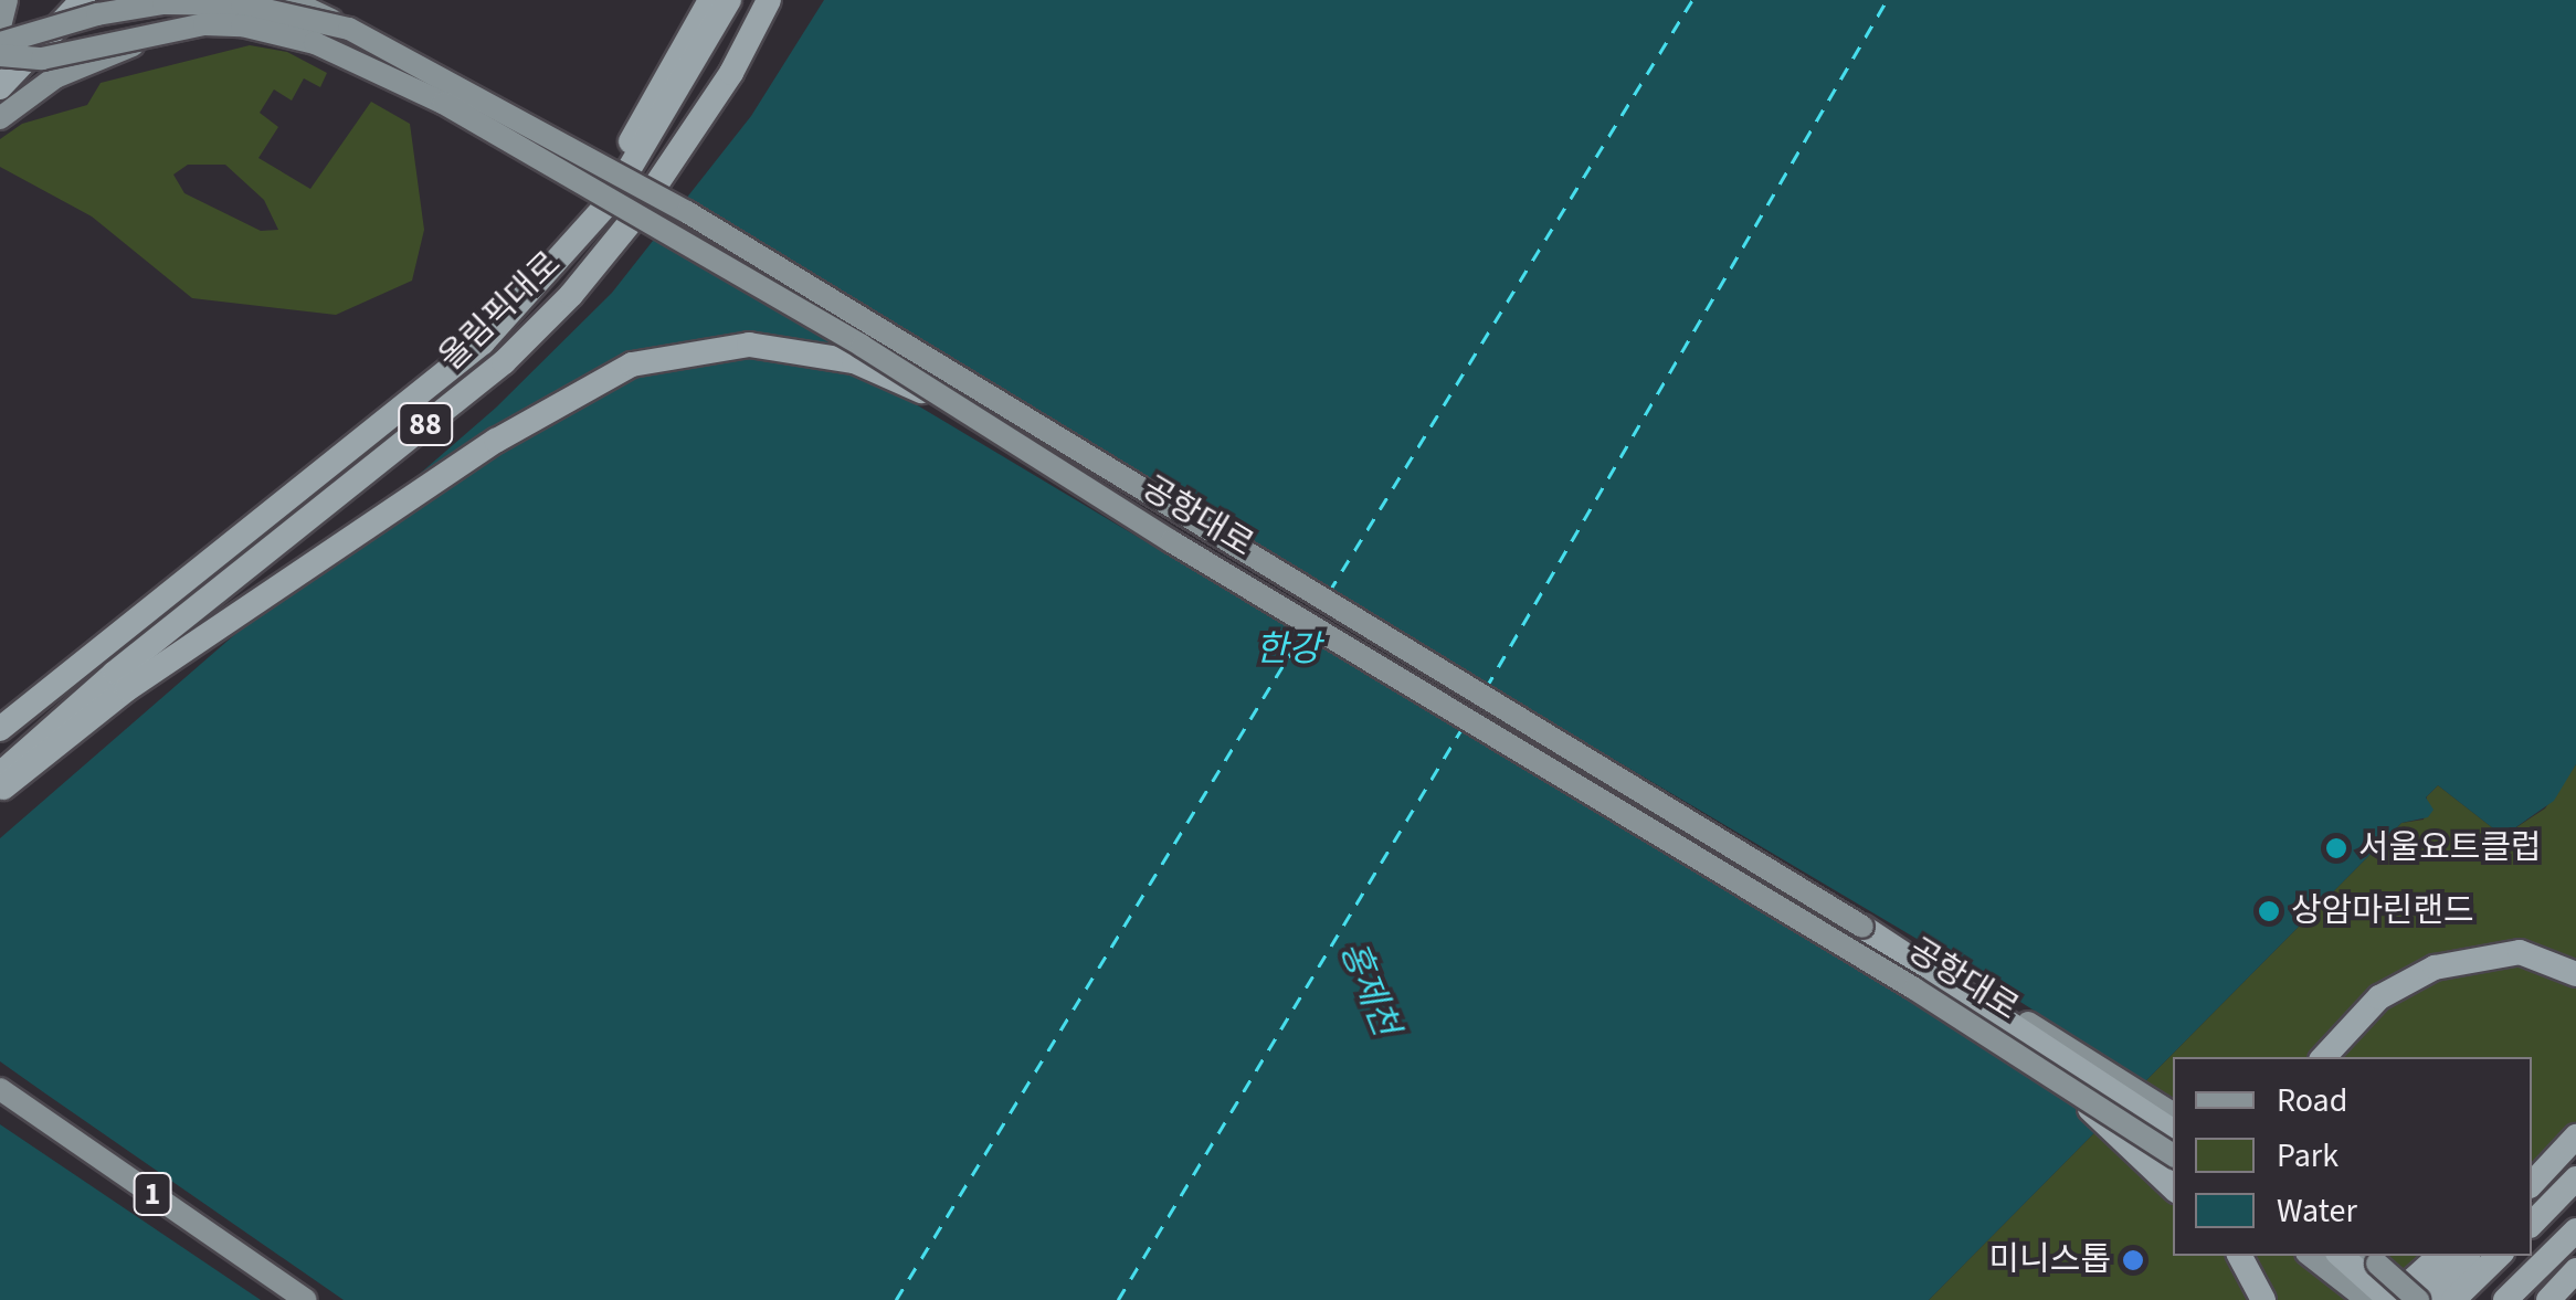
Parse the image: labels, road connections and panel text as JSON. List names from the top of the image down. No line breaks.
{"streets":{"highway":["올림픽대로","88"],"main road":["공항대로","1"]},"water":["한강","홍제천"],"places":["서울요트클럽","상암마린랜드","미니스톱"],"legend":["Road","Park","Water"]}
